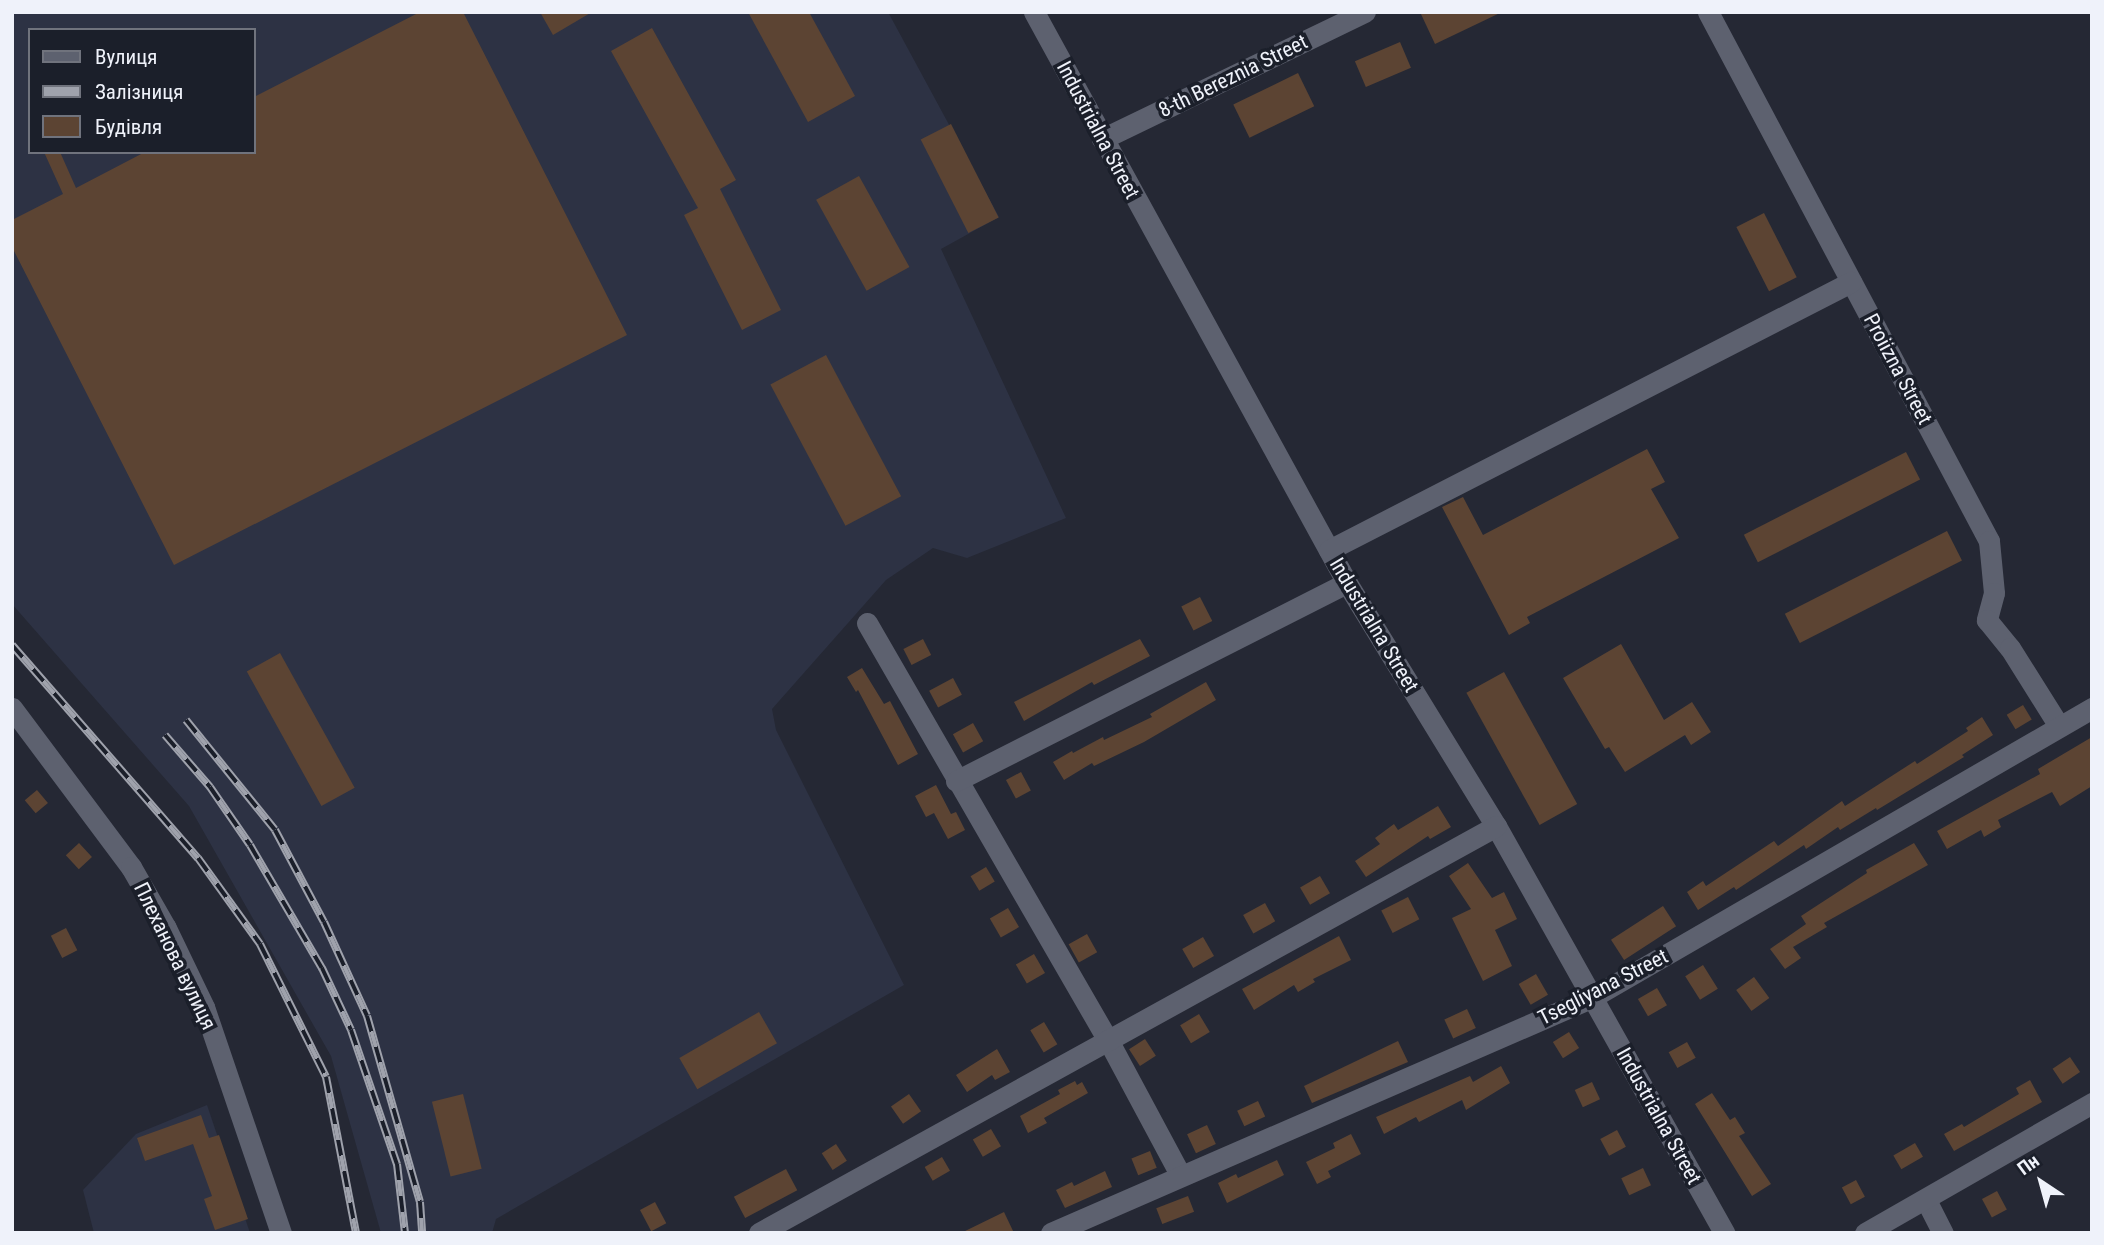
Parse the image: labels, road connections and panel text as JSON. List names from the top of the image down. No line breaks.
{"streets":{"street":["8-th Bereznia Street","Industrialna Street","Proiizna Street","Плеханова вулиця","Tsegliyana Street"]},"crossings":[["8-th Bereznia Street","Industrialna Street"],["Industrialna Street","Tsegliyana Street"],["Proiizna Street","Tsegliyana Street"]],"legend":["Вулиця","Залізниця","Будівля"],"north":"top left"}
